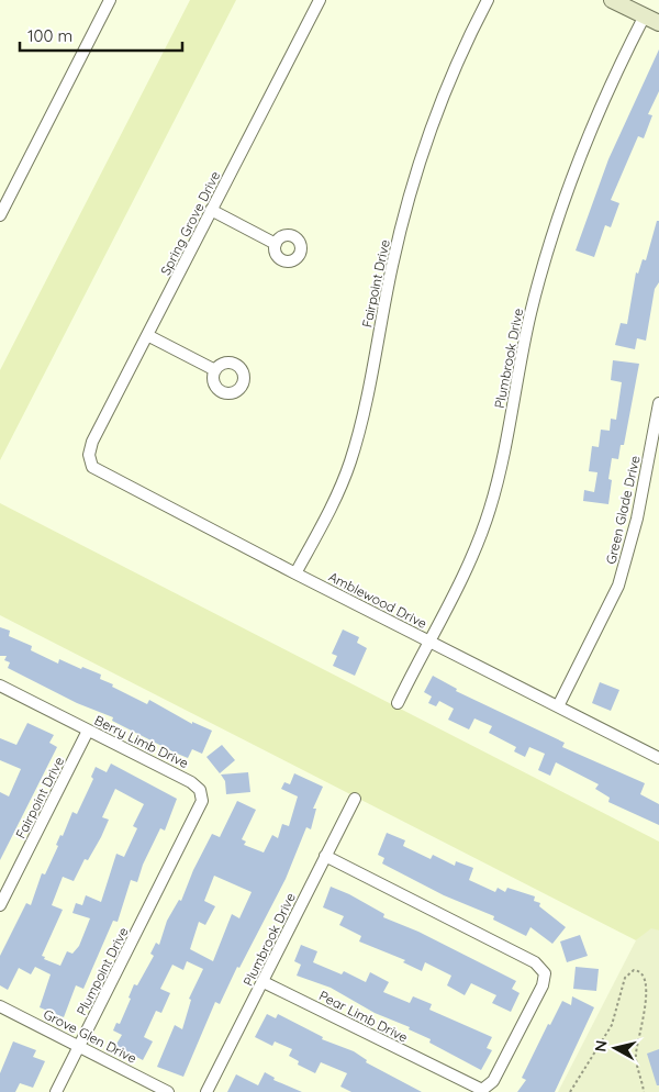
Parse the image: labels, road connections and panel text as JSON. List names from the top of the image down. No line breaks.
{"streets":{"street":["Spring Grove Drive","Fairpoint Drive","Plumbrook Drive","Green Glade Drive","Amblewood Drive","Berry Limb Drive","Plumpoint Drive","Pear Limb Drive","Grove Glen Drive"]},"crossings":[["Spring Grove Drive","Amblewood Drive"],["Fairpoint Drive","Amblewood Drive"],["Fairpoint Drive","Berry Limb Drive"],["Plumbrook Drive","Amblewood Drive"],["Plumbrook Drive","Pear Limb Drive"],["Green Glade Drive","Amblewood Drive"],["Berry Limb Drive","Plumpoint Drive"],["Plumpoint Drive","Grove Glen Drive"]],"scale_bar":"100 m","north":"left"}
